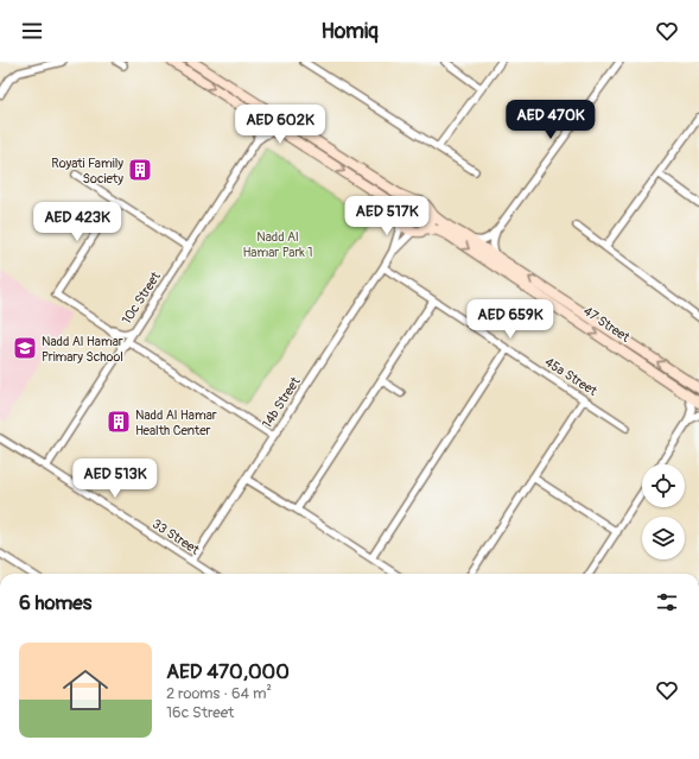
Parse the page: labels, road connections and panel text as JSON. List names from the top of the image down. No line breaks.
{"streets":{"street":["10c Street","47 Street","45a Street","14b Street","33 Street"]},"crossings":[["10c Street","33 Street"],["47 Street","14b Street"],["45a Street","14b Street"],["14b Street","33 Street"]],"parks":["Nadd Al Hamar Park 1"],"places":{"building":["Royati Family Society","Nadd Al Hamar Health Center"],"school or university":["Nadd Al Hamar Primary School"]},"page":{"header":"Homiq","price":["AED 470K","AED 602K","AED 517K","AED 423K","AED 659K","AED 513K"],"heading":"6 homes","list":[{"name":"AED 470,000","note":"2 rooms · 64 m² · 16c Street"}]}}
